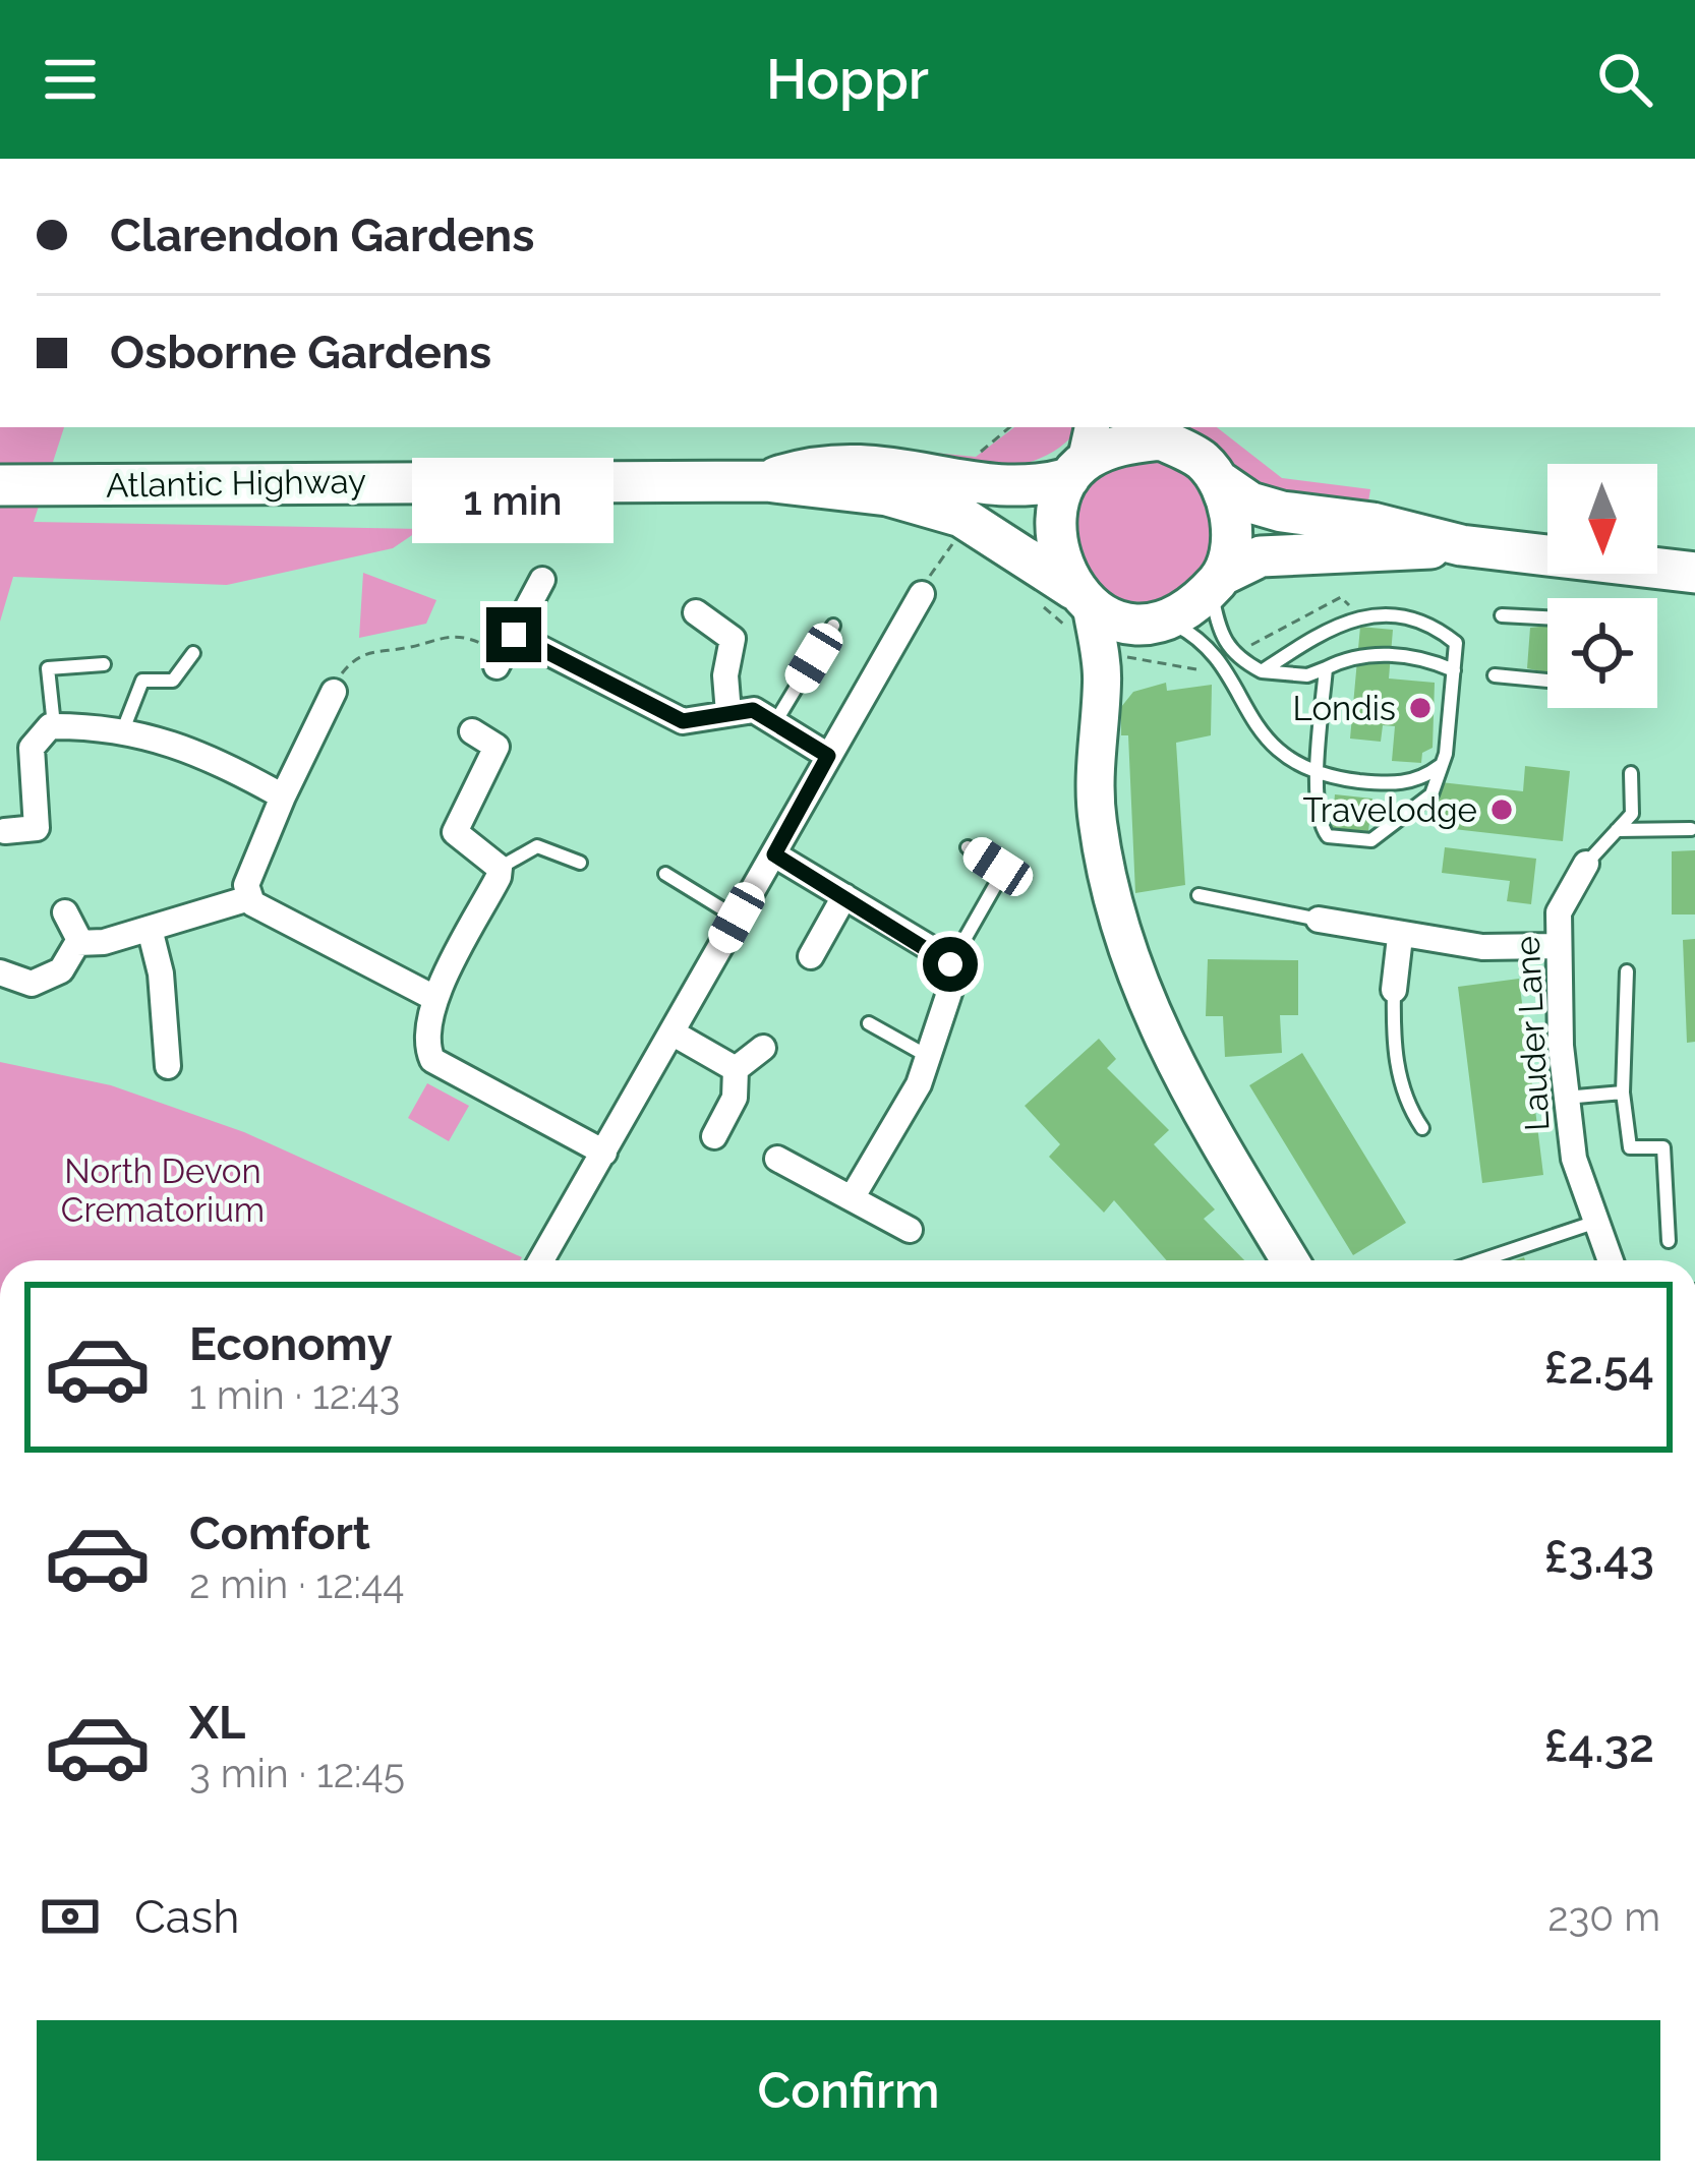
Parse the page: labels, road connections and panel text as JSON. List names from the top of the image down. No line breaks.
{"streets":{"highway":["Atlantic Highway"],"street":["Lauder Lane"]},"parks":["North Devon Crematorium"],"places":["Londis","Travelodge"],"north":"bottom","page":{"header":"Hoppr","banner":["Clarendon Gardens","Osborne Gardens"],"bubble":"1 min","list":[{"name":"Economy","note":"1 min · 12:43","value":"£2.54"},{"name":"Comfort","note":"2 min · 12:44","value":"£3.43"},{"name":"XL","note":"3 min · 12:45","value":"£4.32"}],"pay":["Cash","230 m"],"buttons":"Confirm"}}
